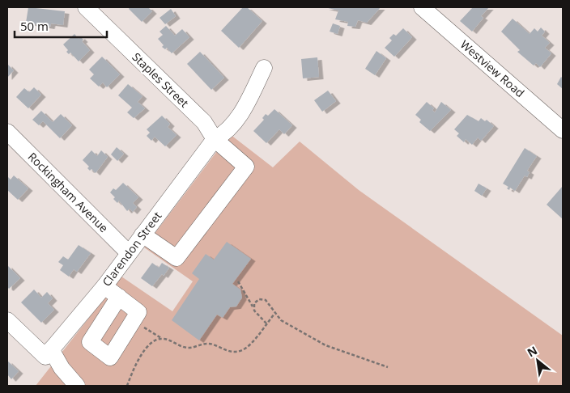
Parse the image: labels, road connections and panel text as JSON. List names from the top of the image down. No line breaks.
{"streets":{"street":["Westview Road","Staples Street","Rockingham Avenue","Clarendon Street"]},"crossings":[["Staples Street","Clarendon Street"],["Rockingham Avenue","Clarendon Street"]],"scale_bar":"50 m","north":"top left"}
